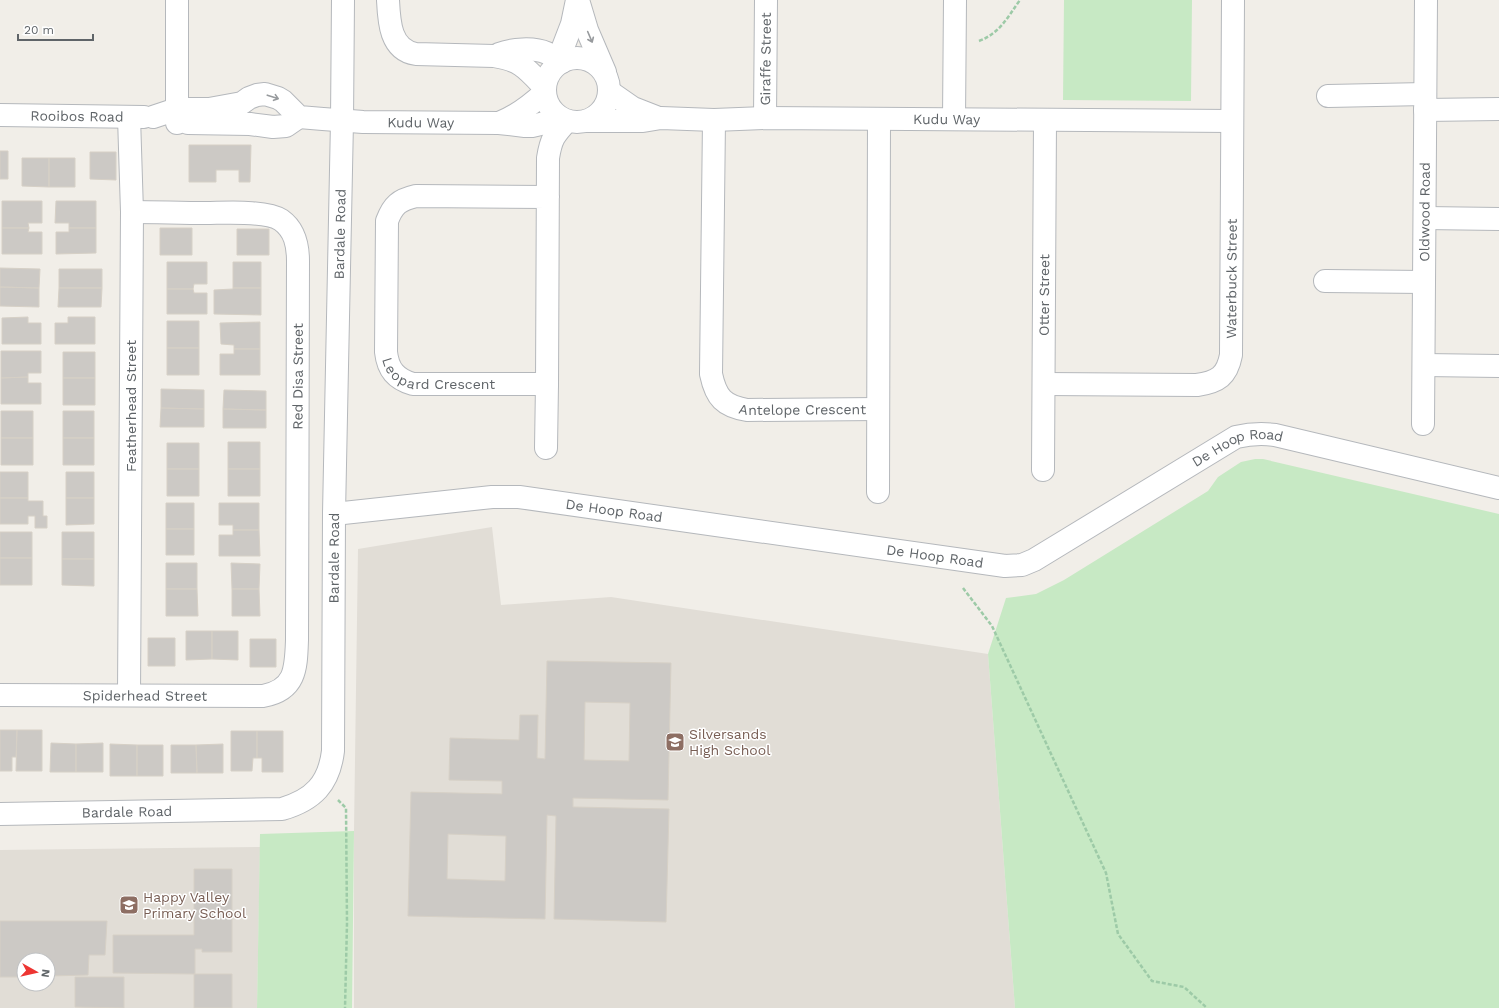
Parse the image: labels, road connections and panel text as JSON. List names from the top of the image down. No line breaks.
{"streets":{"street":["Giraffe Street","Rooibos Road","Kudu Way","Oldwood Road","Bardale Road","Waterbuck Street","Otter Street","Leopard Crescent","Red Disa Street","Featherhead Street","Antelope Crescent","De Hoop Road","Spiderhead Street"]},"crossings":[["Giraffe Street","Kudu Way"],["Rooibos Road","Featherhead Street"],["Kudu Way","Bardale Road"],["Kudu Way","Waterbuck Street"],["Kudu Way","Otter Street"],["Kudu Way","Antelope Crescent"],["Bardale Road","De Hoop Road"],["Waterbuck Street","Otter Street"],["Red Disa Street","Featherhead Street"],["Red Disa Street","Spiderhead Street"],["Featherhead Street","Spiderhead Street"]],"places":{"school or university":["Silversands High School","Happy Valley Primary School"]},"scale_bar":"20 m","north":"right"}
